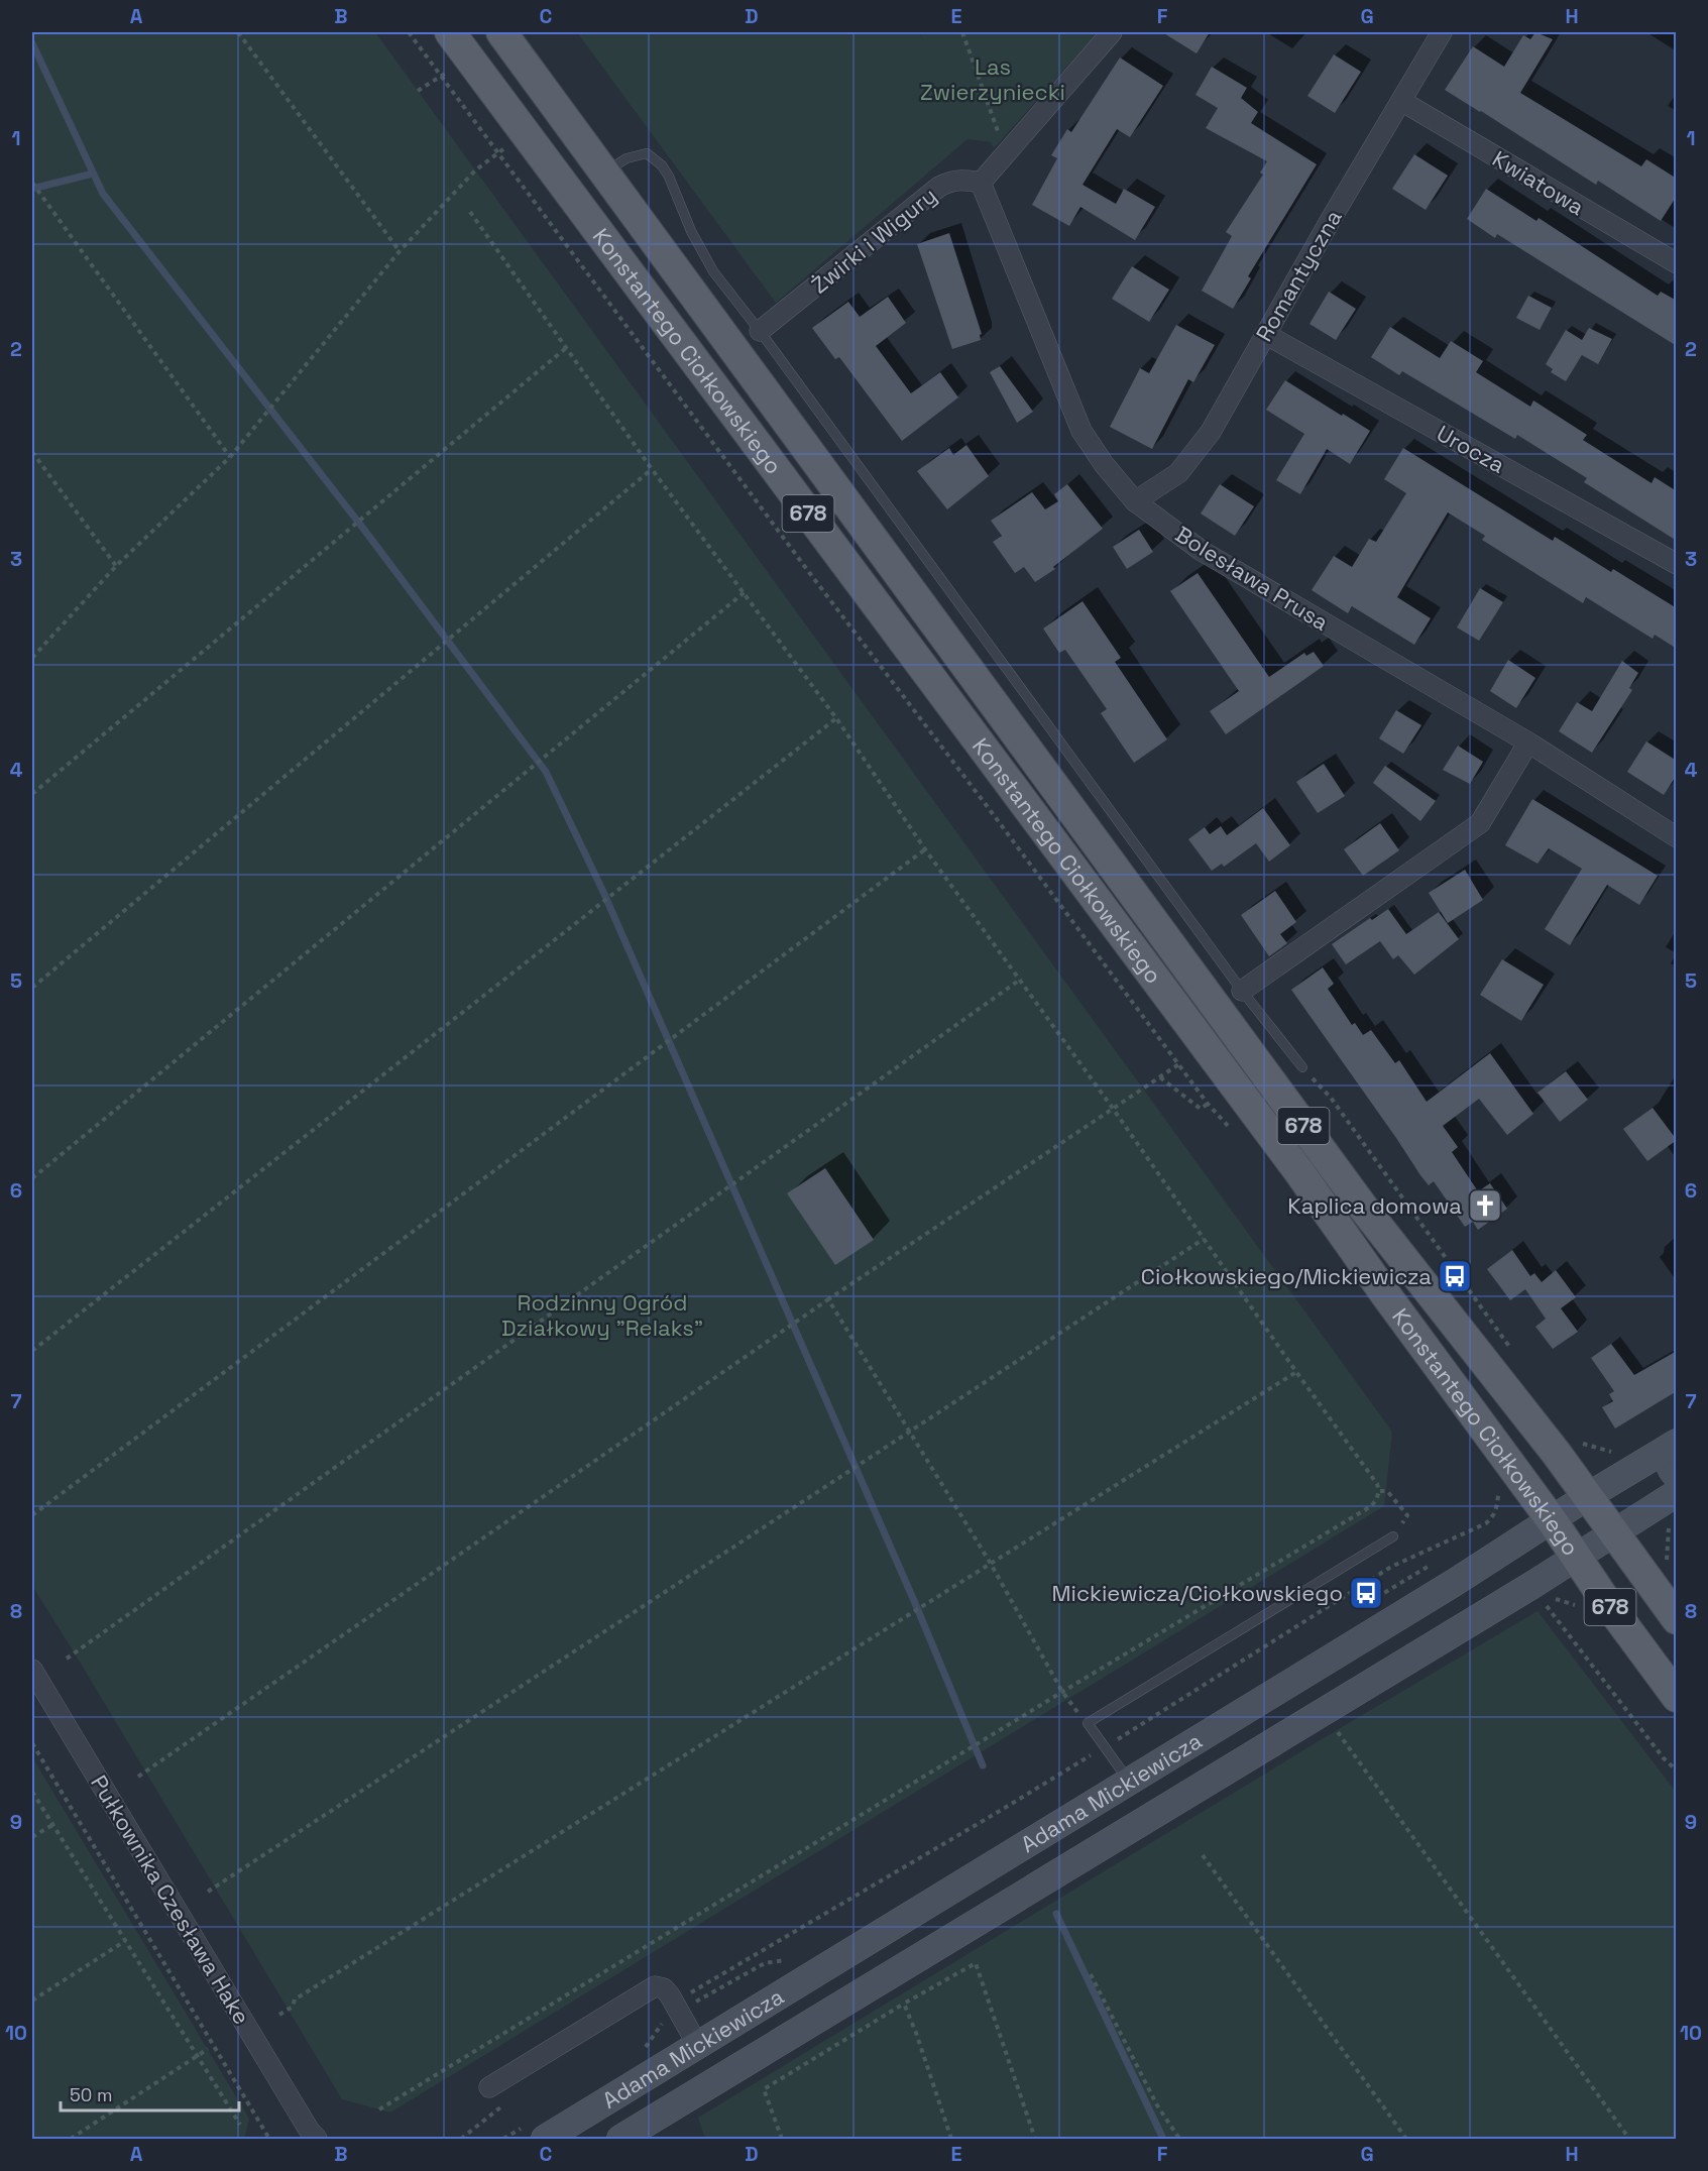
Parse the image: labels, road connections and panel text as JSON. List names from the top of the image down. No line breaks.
{"streets":{"main road":["Konstantego Ciołkowskiego","678"],"street":["Kwiatowa","Żwirki i Wigury","Romantyczna","Urocza","Bolesława Prusa","Adama Mickiewicza","Pułkownika Czesława Hake"]},"crossings":[["Kwiatowa","Romantyczna"],["Żwirki i Wigury","Bolesława Prusa"],["Romantyczna","Urocza"],["Romantyczna","Bolesława Prusa"],["Konstantego Ciołkowskiego","Adama Mickiewicza"]],"parks":["Las Zwierzyniecki","Rodzinny Ogród Działkowy \"Relaks\""],"places":{"church":["Kaplica domowa"],"bus stop":["Ciołkowskiego/Mickiewicza","Mickiewicza/Ciołkowskiego"]},"scale_bar":"50 m","grid":{"columns":["A","B","C","D","E","F","G","H"],"rows":["1","2","3","4","5","6","7","8","9","10"]}}
